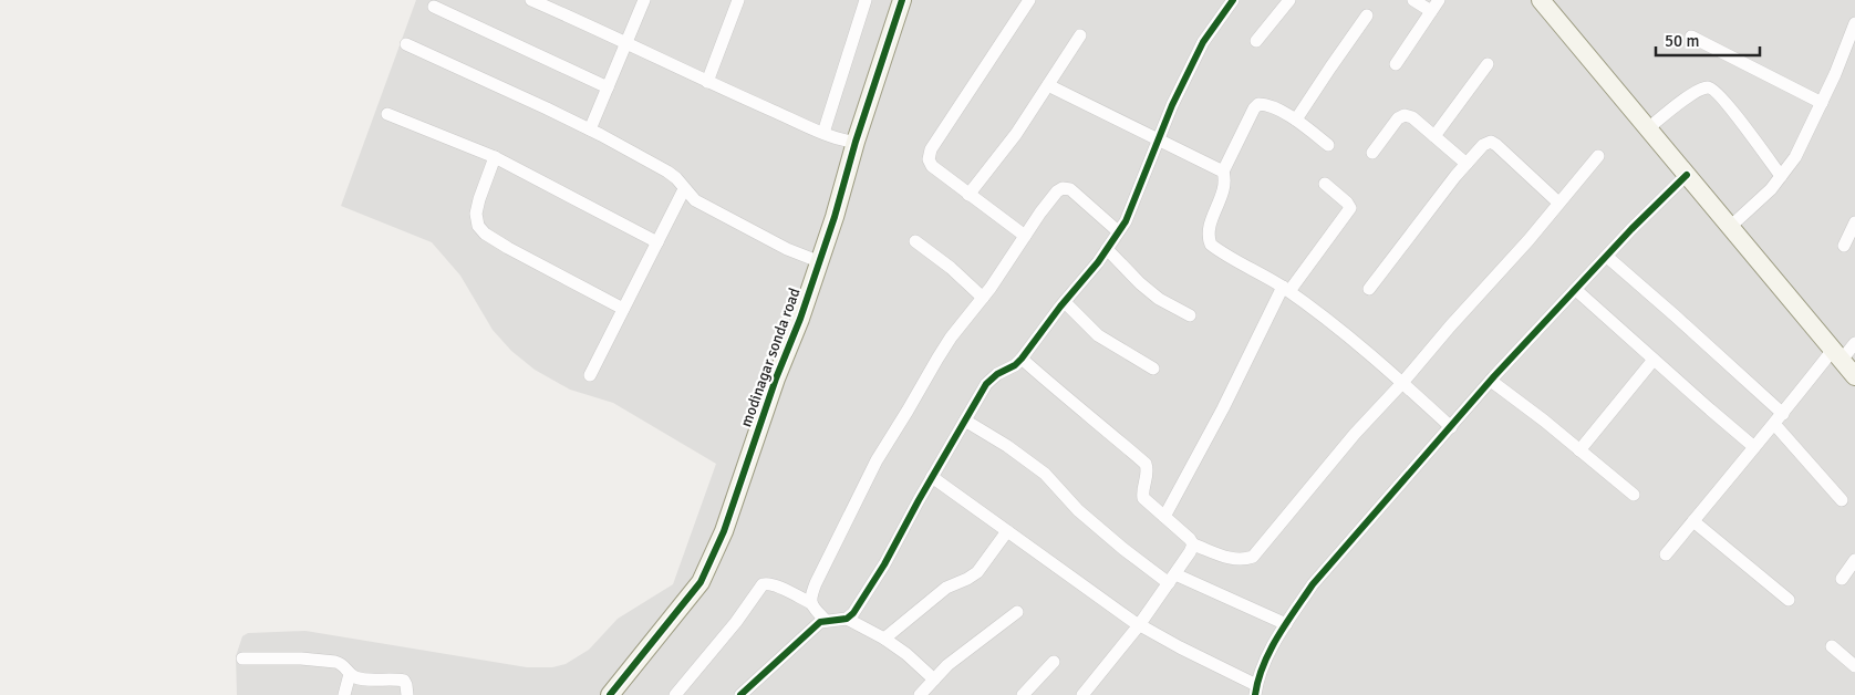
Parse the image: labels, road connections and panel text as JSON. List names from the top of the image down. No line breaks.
{"streets":{"street":["modinagar sonda road"]},"scale_bar":"50 m"}
